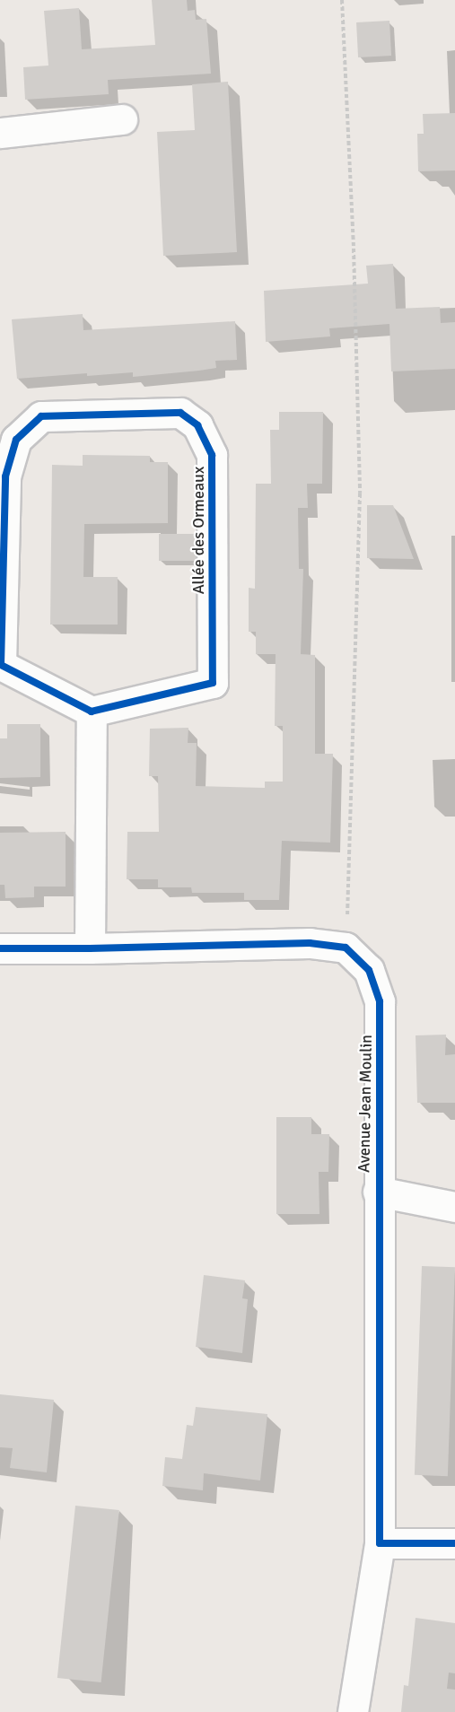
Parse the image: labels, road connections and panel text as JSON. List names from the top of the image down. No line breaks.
{"streets":{"street":["Allée des Ormeaux","Avenue Jean Moulin"]}}
